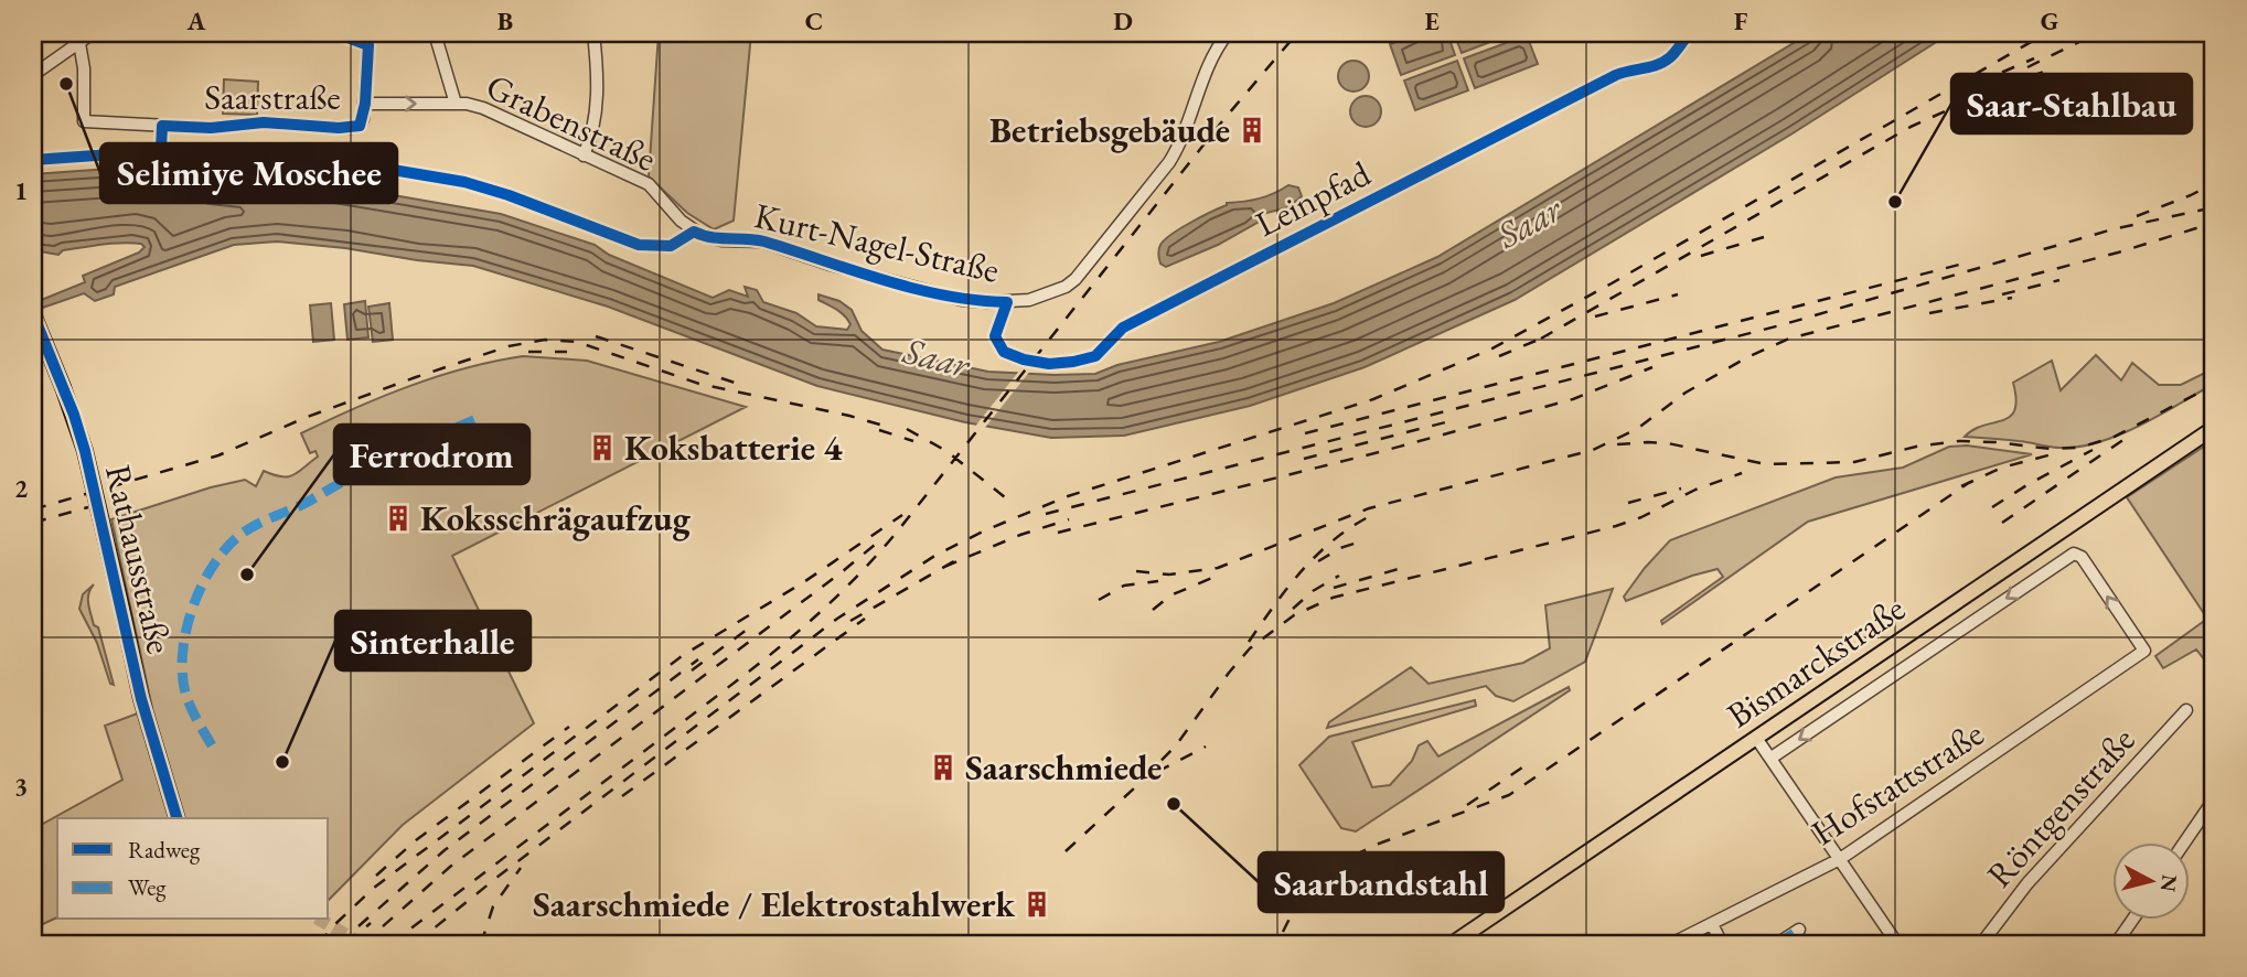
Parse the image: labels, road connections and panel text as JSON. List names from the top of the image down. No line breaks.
{"streets":{"main road":["Rathausstraße","Bismarckstraße"],"street":["Saarstraße","Grabenstraße","Kurt-Nagel-Straße","Hofstattstraße","Röntgenstraße"],"cycle path":["Leinpfad"]},"crossings":[["Saarstraße","Grabenstraße"],["Grabenstraße","Kurt-Nagel-Straße"],["Bismarckstraße","Hofstattstraße"]],"water":["Saar"],"places":{"other":["Selimiye Moschee","Saar-Stahlbau","Ferrodrom","Sinterhalle","Saarbandstahl"],"building":["Betriebsgebäude","Koksbatterie 4","Koksschrägaufzug","Saarschmiede","Saarschmiede / Elektrostahlwerk"]},"legend":["Radweg","Weg"],"north":"right","grid":{"columns":["A","B","C","D","E","F","G"],"rows":["1","2","3"]}}
